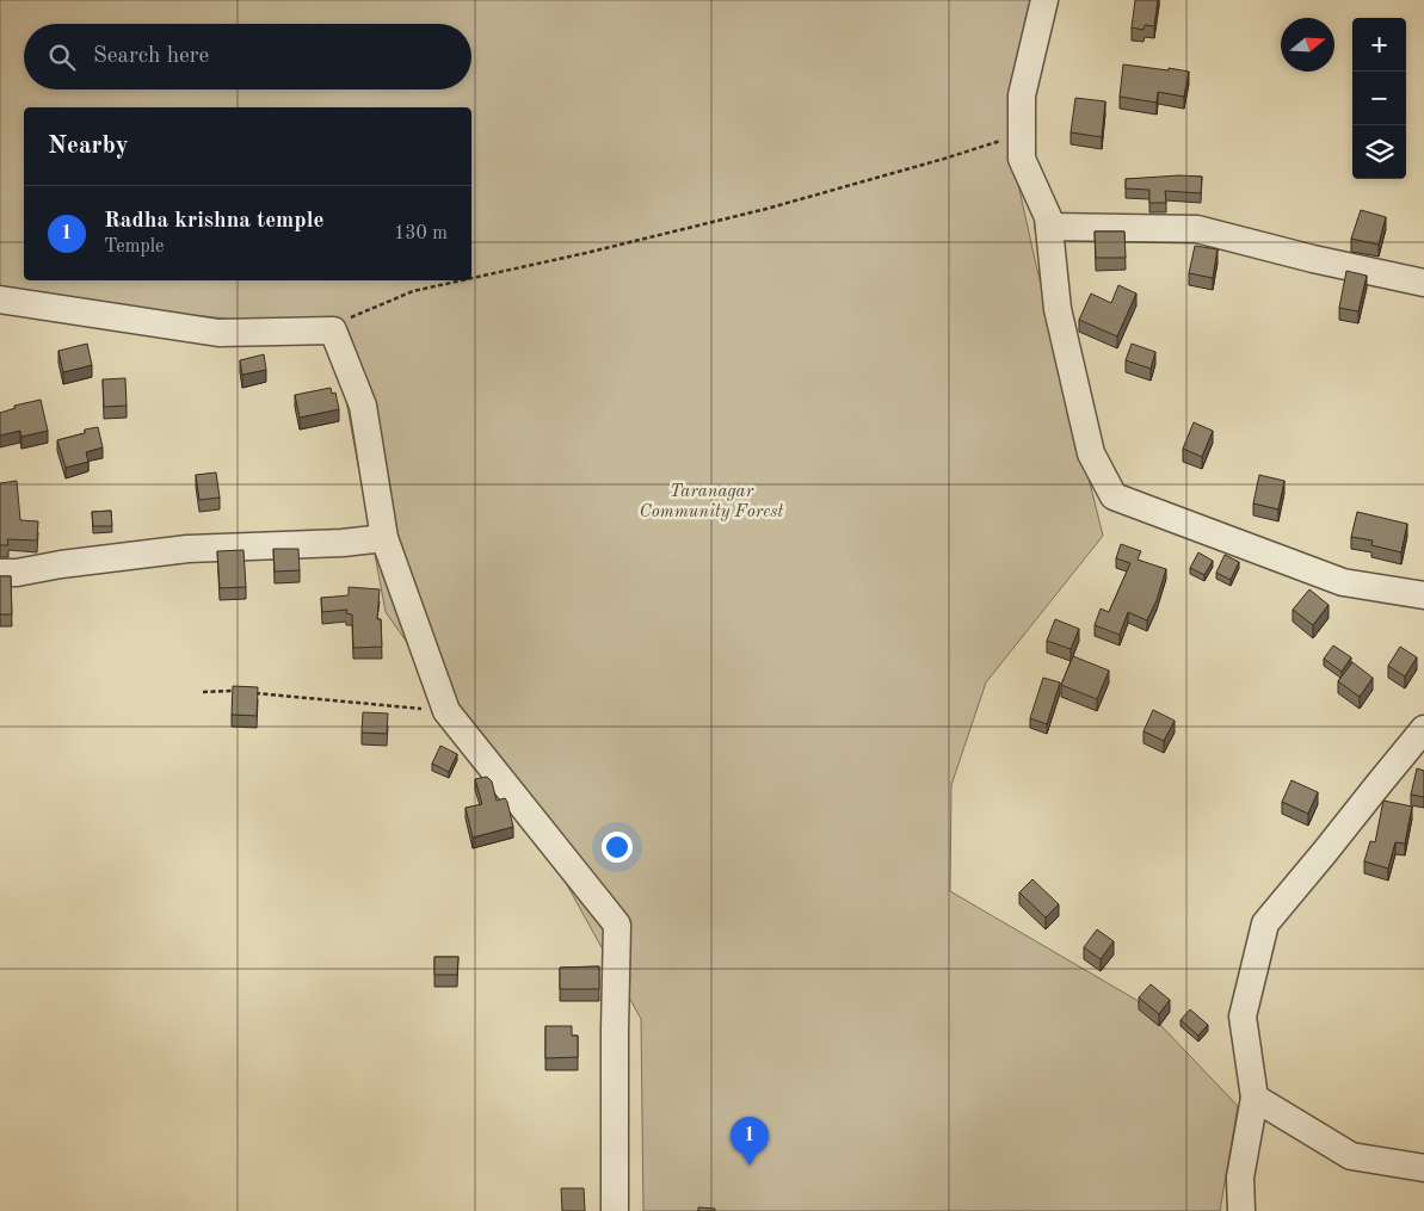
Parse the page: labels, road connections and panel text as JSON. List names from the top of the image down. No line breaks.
{"parks":["Taranagar Community Forest"],"north":"right","page":{"map_buttons":["+","−"],"search":"Search here","heading":"Nearby","list":[{"mark":"1","name":"Radha krishna temple","note":"Temple","value":"130 m"}],"pins":"1"}}
